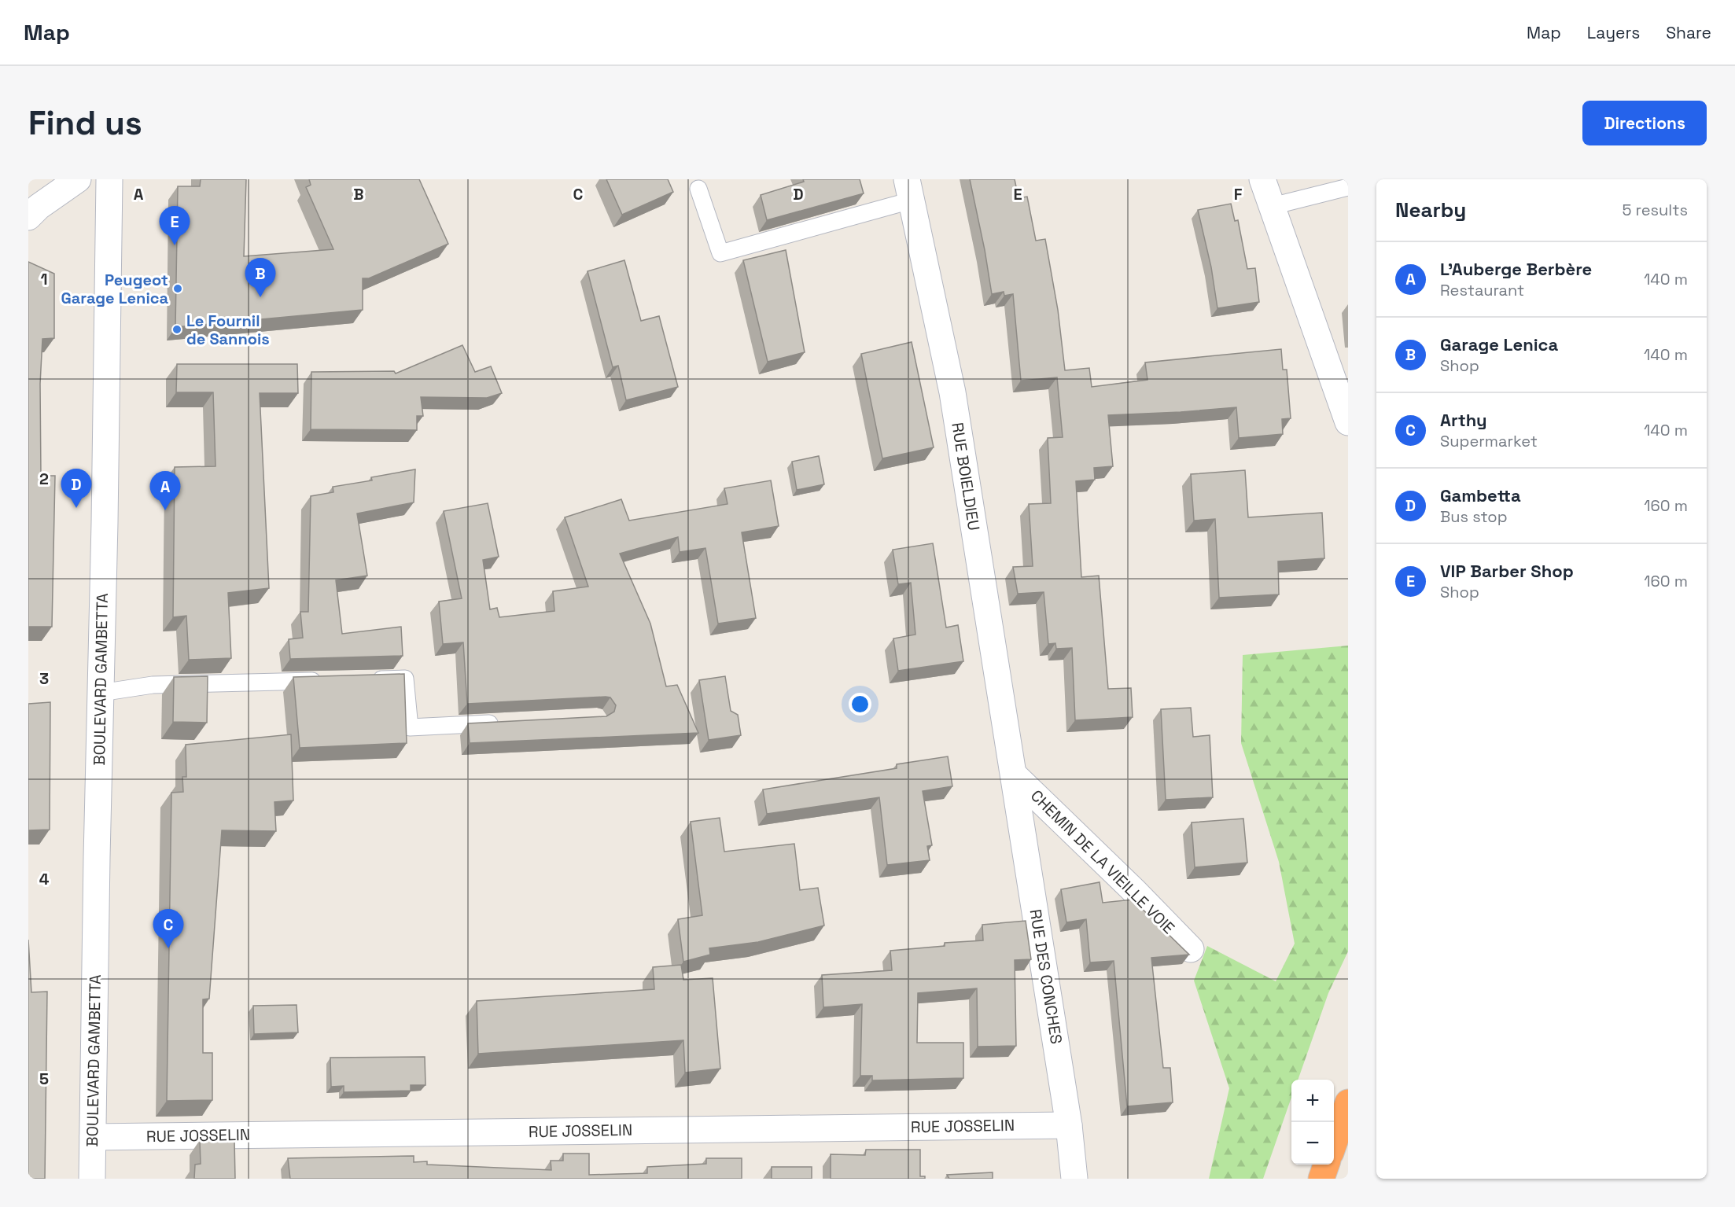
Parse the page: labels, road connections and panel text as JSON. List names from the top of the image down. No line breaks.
{"streets":{"street":["RUE BOIELDIEU","BOULEVARD GAMBETTA","CHEMIN DE LA VIEILLE VOIE","RUE DES CONCHES","RUE JOSSELIN"]},"crossings":[["RUE BOIELDIEU","CHEMIN DE LA VIEILLE VOIE"],["RUE BOIELDIEU","RUE DES CONCHES"],["BOULEVARD GAMBETTA","RUE JOSSELIN"],["CHEMIN DE LA VIEILLE VOIE","RUE DES CONCHES"],["RUE DES CONCHES","RUE JOSSELIN"]],"places":["Peugeot Garage Lenica","Le Fournil de Sannois"],"page":{"header":"Map","nav":["Map","Layers","Share"],"buttons":"Directions","title":"Find us","heading":["Nearby","5 results"],"pins":["E","B","D","A","C"],"list":[{"mark":"A","name":"L'Auberge Berbère","note":"Restaurant","value":"140 m"},{"mark":"B","name":"Garage Lenica","note":"Shop","value":"140 m"},{"mark":"C","name":"Arthy","note":"Supermarket","value":"140 m"},{"mark":"D","name":"Gambetta","note":"Bus stop","value":"160 m"},{"mark":"E","name":"VIP Barber Shop","note":"Shop","value":"160 m"}],"map_buttons":["+","−"]},"grid":{"columns":["A","B","C","D","E","F"],"rows":["1","2","3","4","5"]}}
